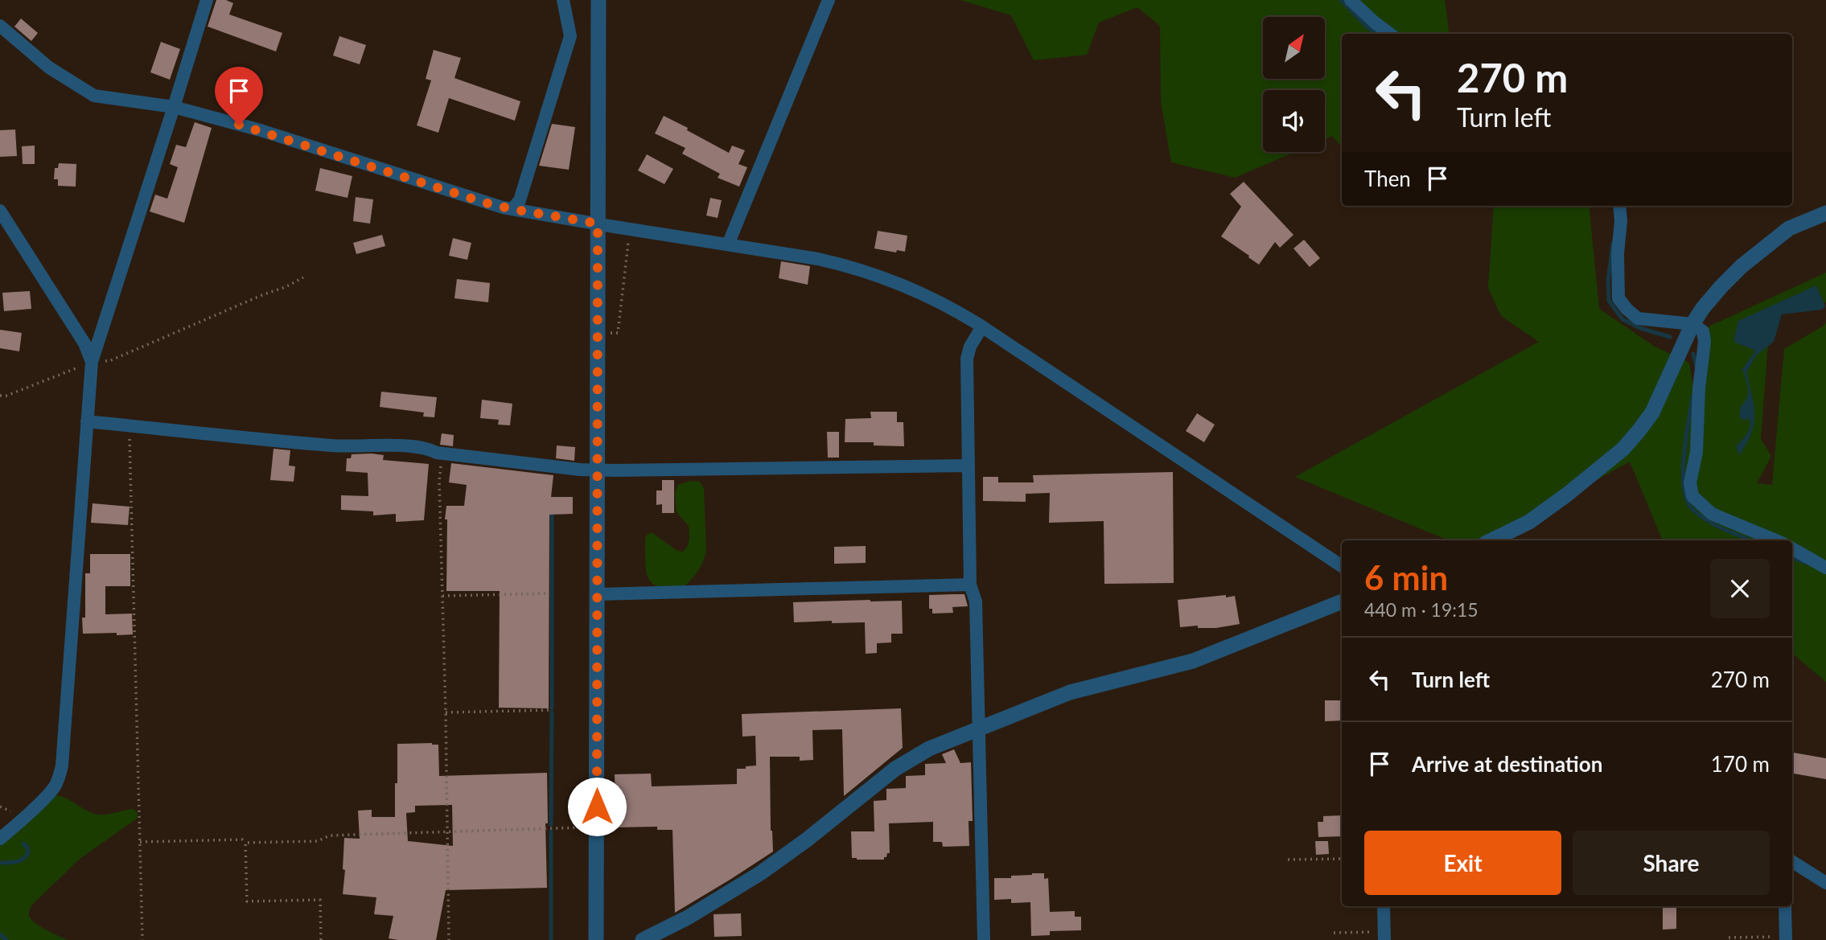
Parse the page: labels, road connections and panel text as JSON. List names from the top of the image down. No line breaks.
{"north":"top right","page":{"turn":["270 m","Turn left"],"then":"Then","heading":["6 min","440 m · 19:15"],"list":[{"name":"Turn left","value":"270 m"},{"name":"Arrive at destination","value":"170 m"}],"buttons":["Exit","Share"]}}
